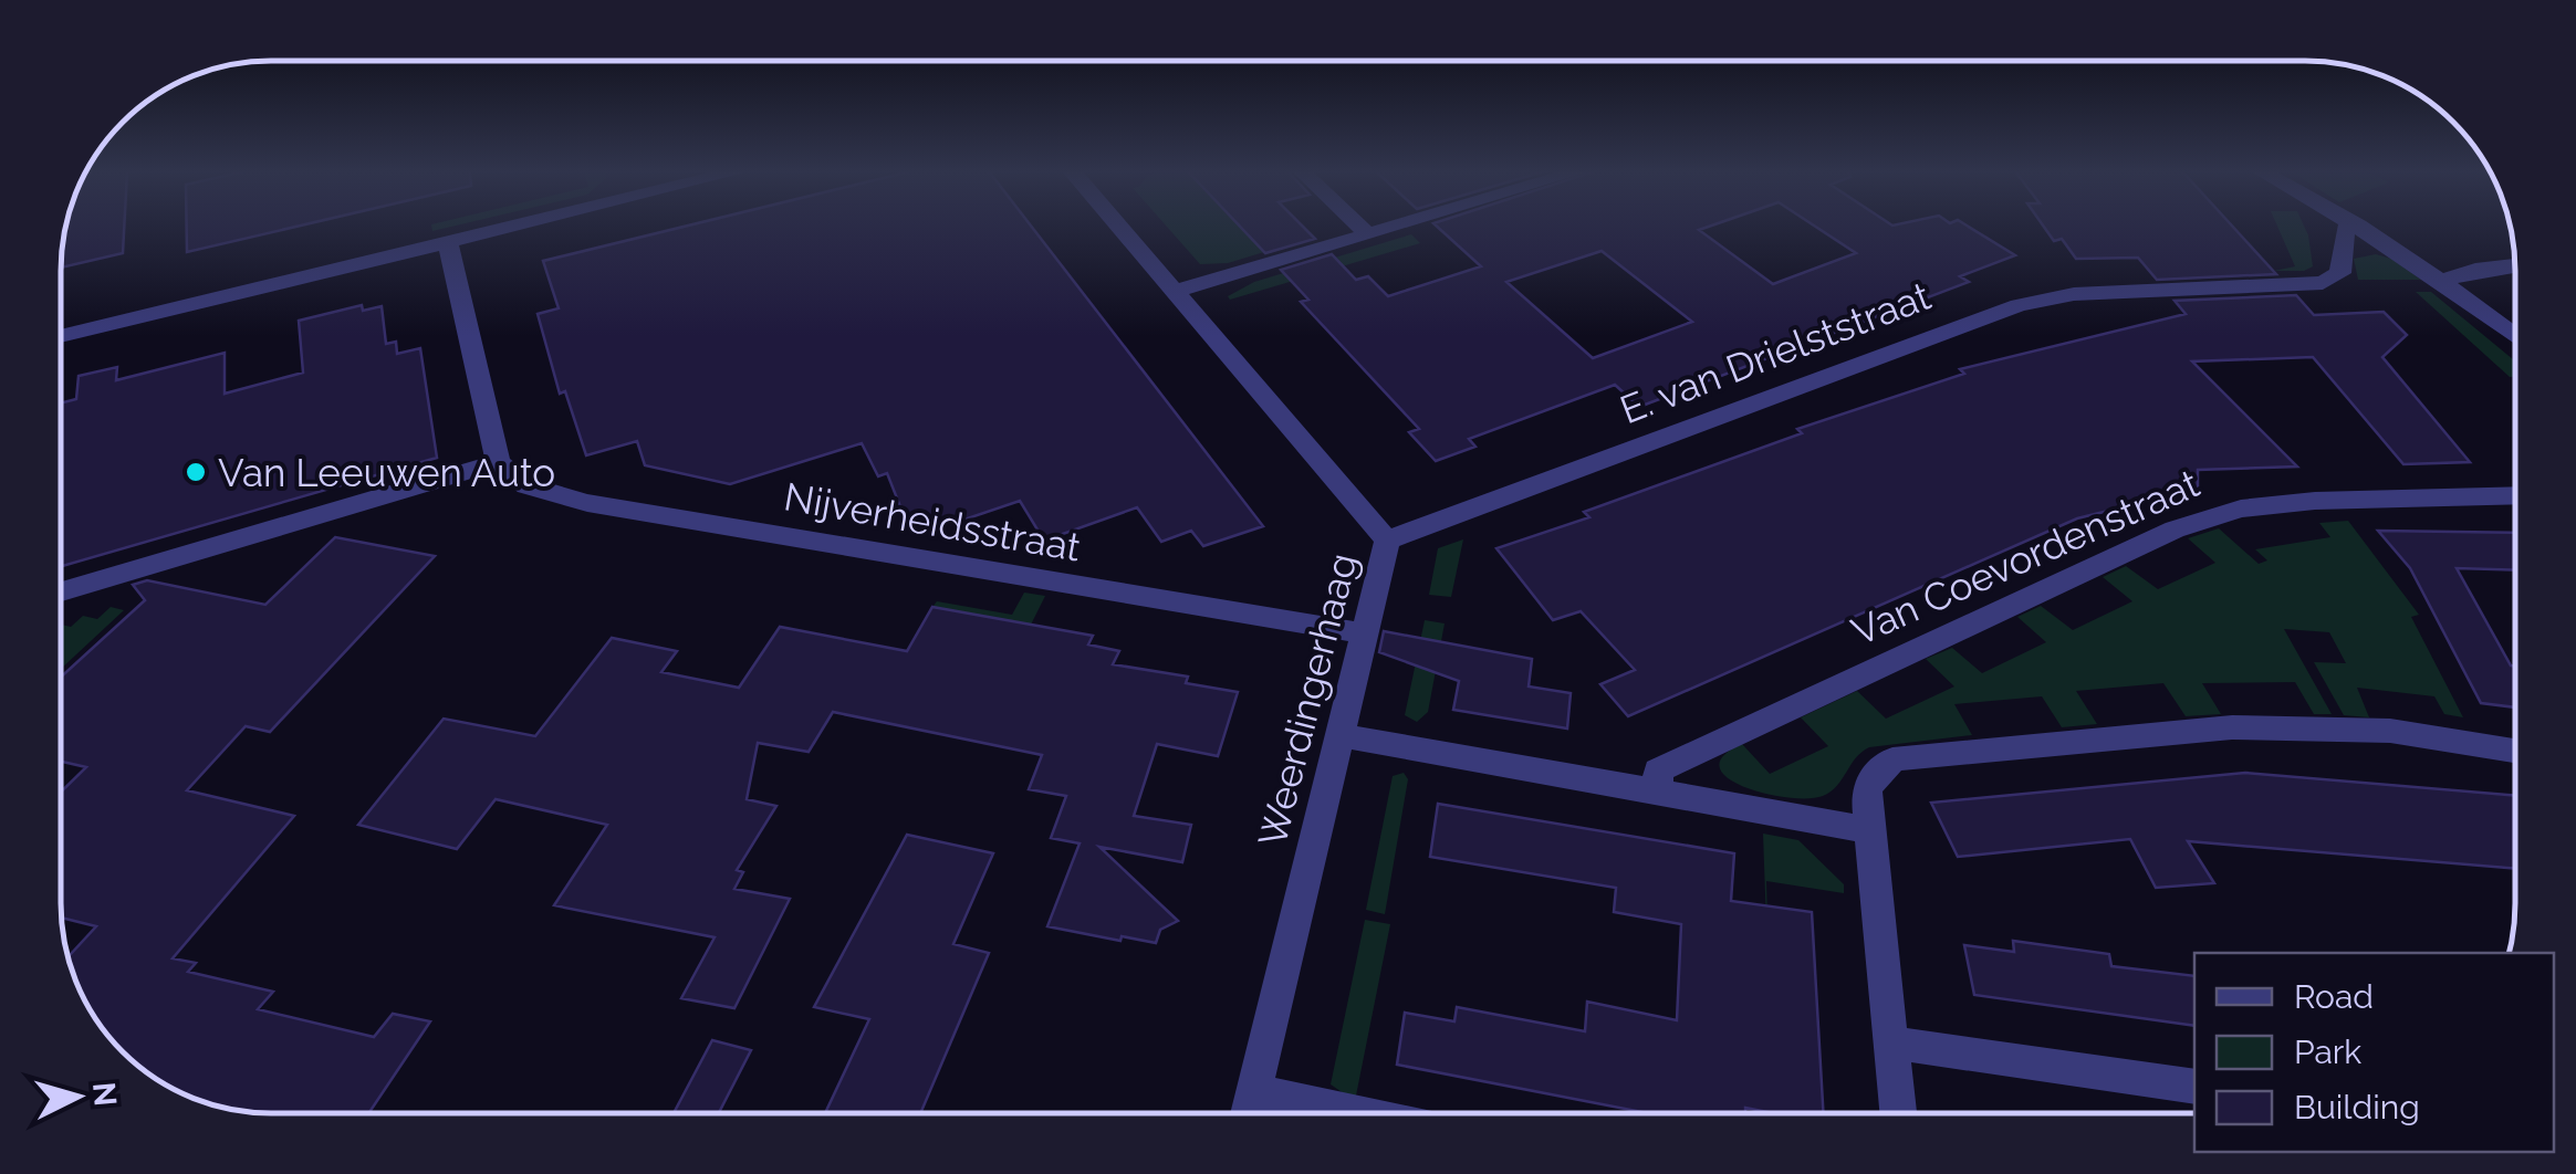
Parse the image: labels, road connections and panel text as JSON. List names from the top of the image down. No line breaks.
{"streets":{"street":["E. van Drielststraat","Nijverheidsstraat","Van Coevordenstraat","Weerdingerhaag"]},"crossings":[["E. van Drielststraat","Weerdingerhaag"],["Nijverheidsstraat","Weerdingerhaag"]],"places":["Van Leeuwen Auto"],"legend":["Road","Park","Building"],"north":"right"}
